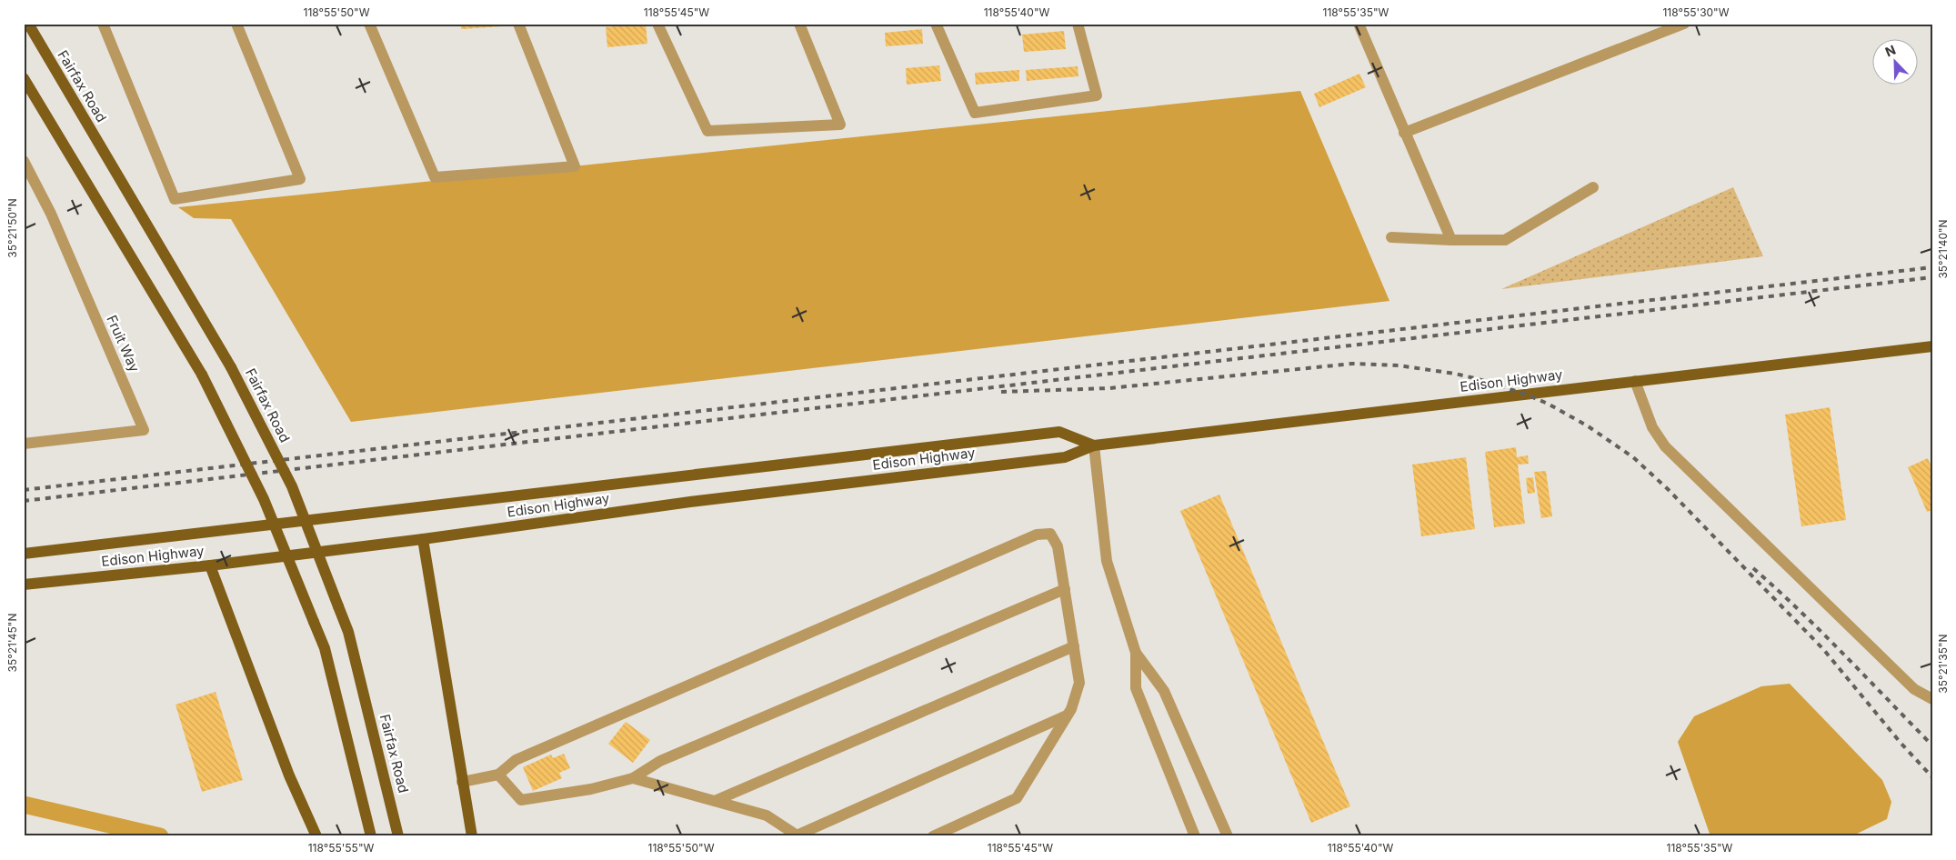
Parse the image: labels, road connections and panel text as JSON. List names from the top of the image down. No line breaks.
{"streets":{"main road":["Fairfax Road","Edison Highway"],"street":["Fruit Way"]},"north":"top left","coordinates":["118°55'50\"W","118°55'45\"W","118°55'40\"W","118°55'35\"W","118°55'30\"W","35°21'50\"N","35°21'40\"N","35°21'45\"N","35°21'35\"N","118°55'55\"W"]}
